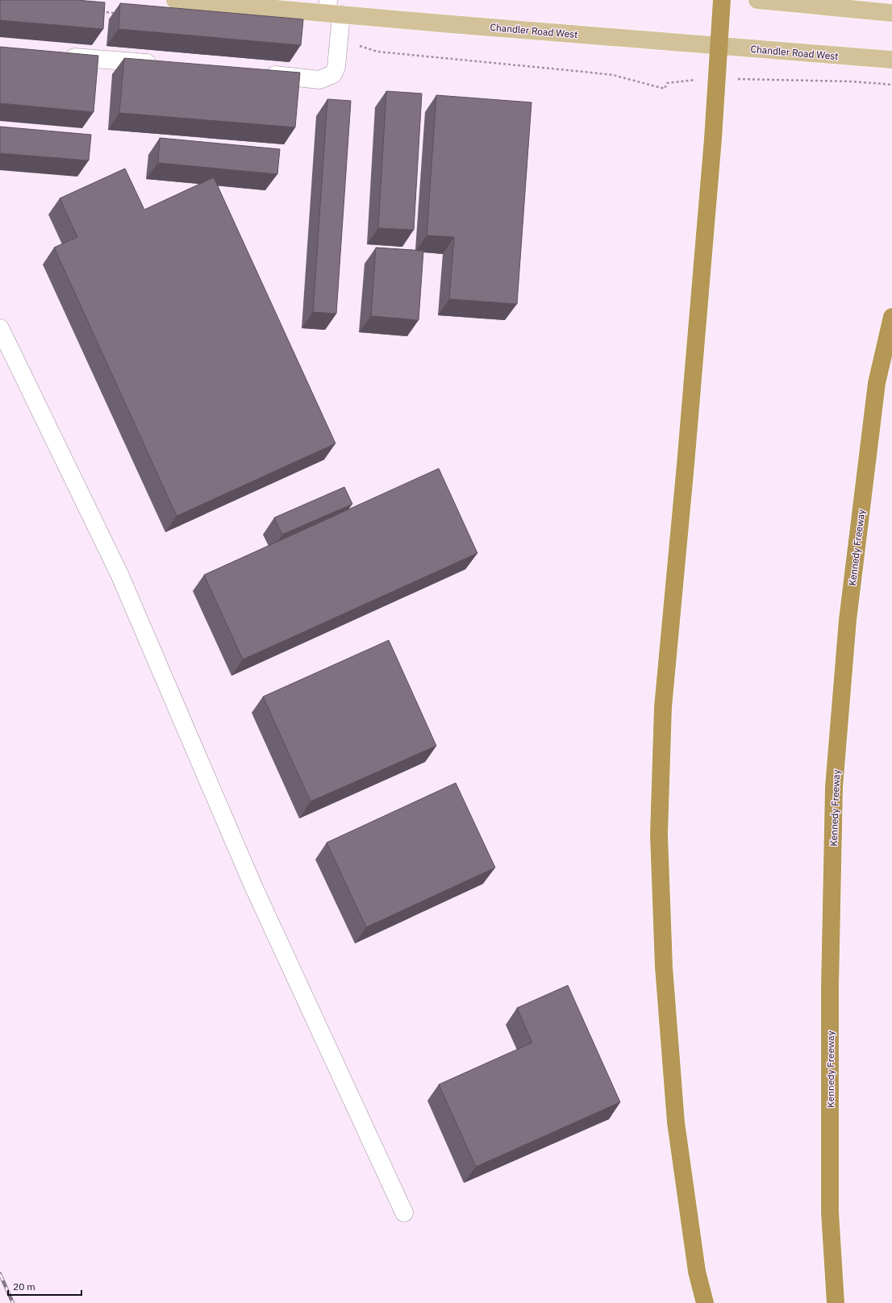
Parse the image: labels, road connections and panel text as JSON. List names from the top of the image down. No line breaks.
{"streets":{"highway":["Kennedy Freeway"],"main road":["Chandler Road West"]},"scale_bar":"20 m"}
